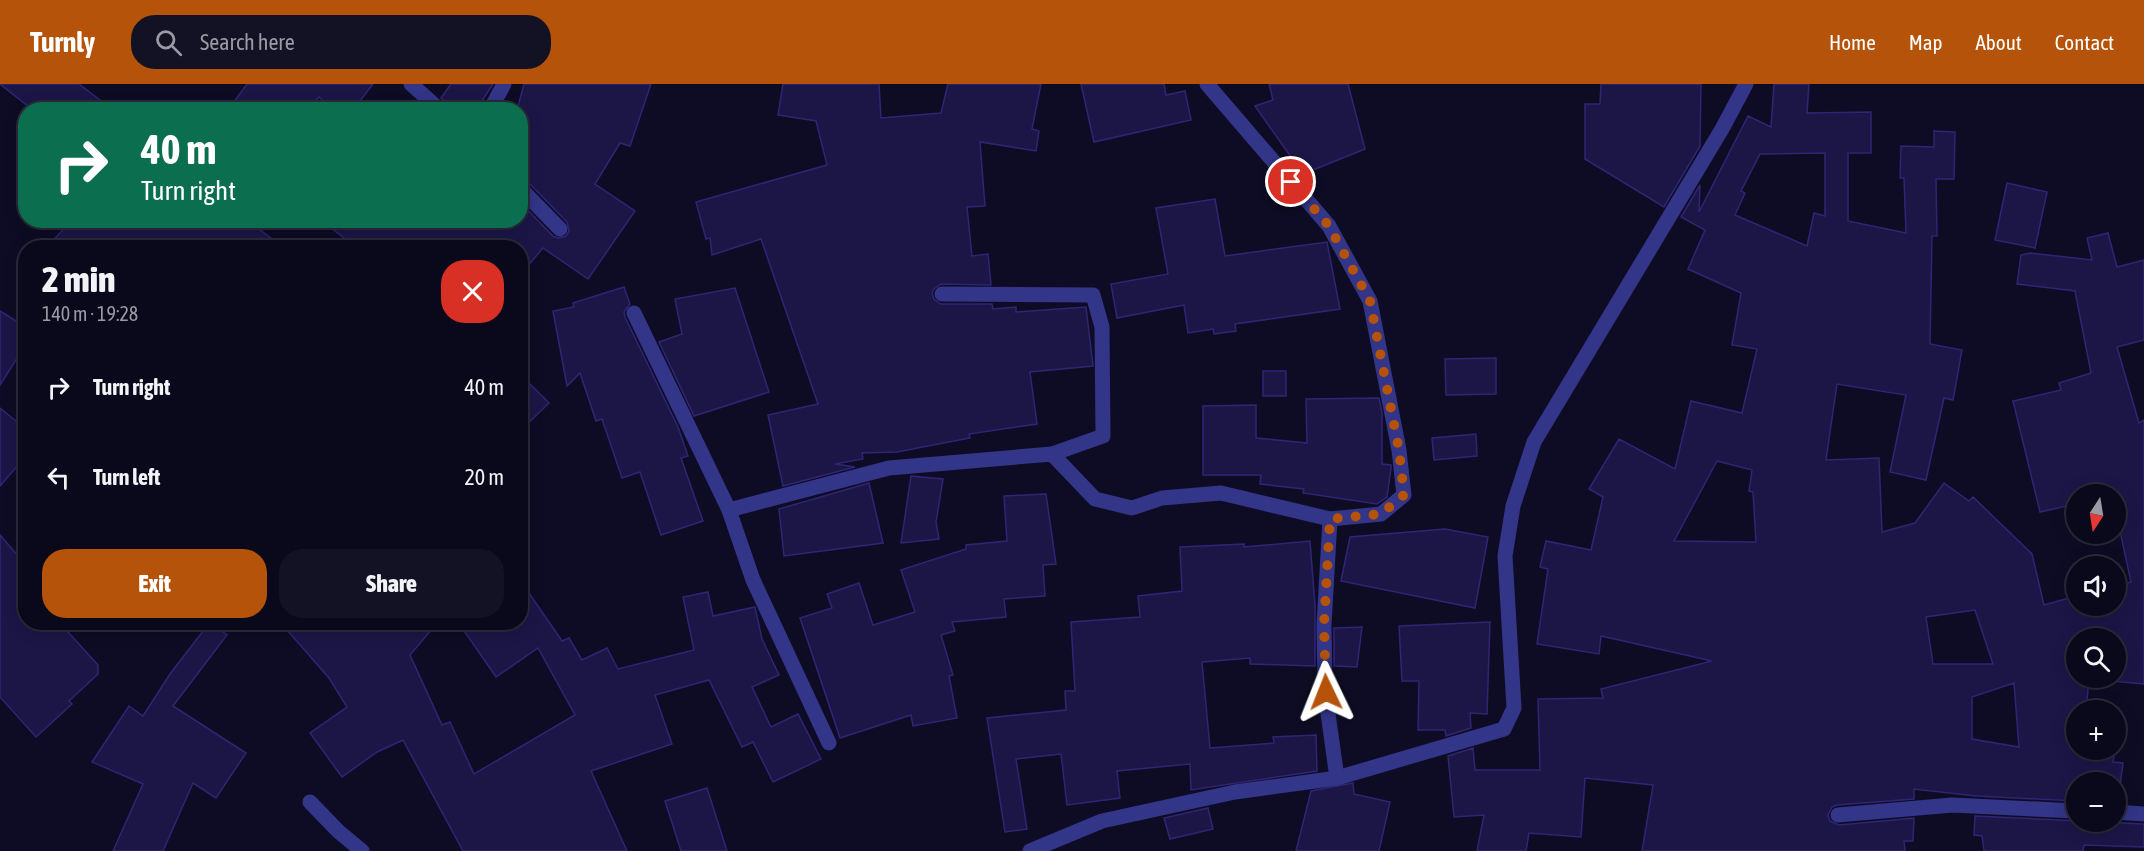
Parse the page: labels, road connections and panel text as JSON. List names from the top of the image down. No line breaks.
{"north":"bottom","page":{"header":"Turnly","search":"Search here","nav":["Home","Map","About","Contact"],"turn":["40 m","Turn right"],"heading":["2 min","140 m · 19:28"],"list":[{"name":"Turn right","value":"40 m"},{"name":"Turn left","value":"20 m"}],"map_buttons":["+","−"],"buttons":["Exit","Share"]}}
